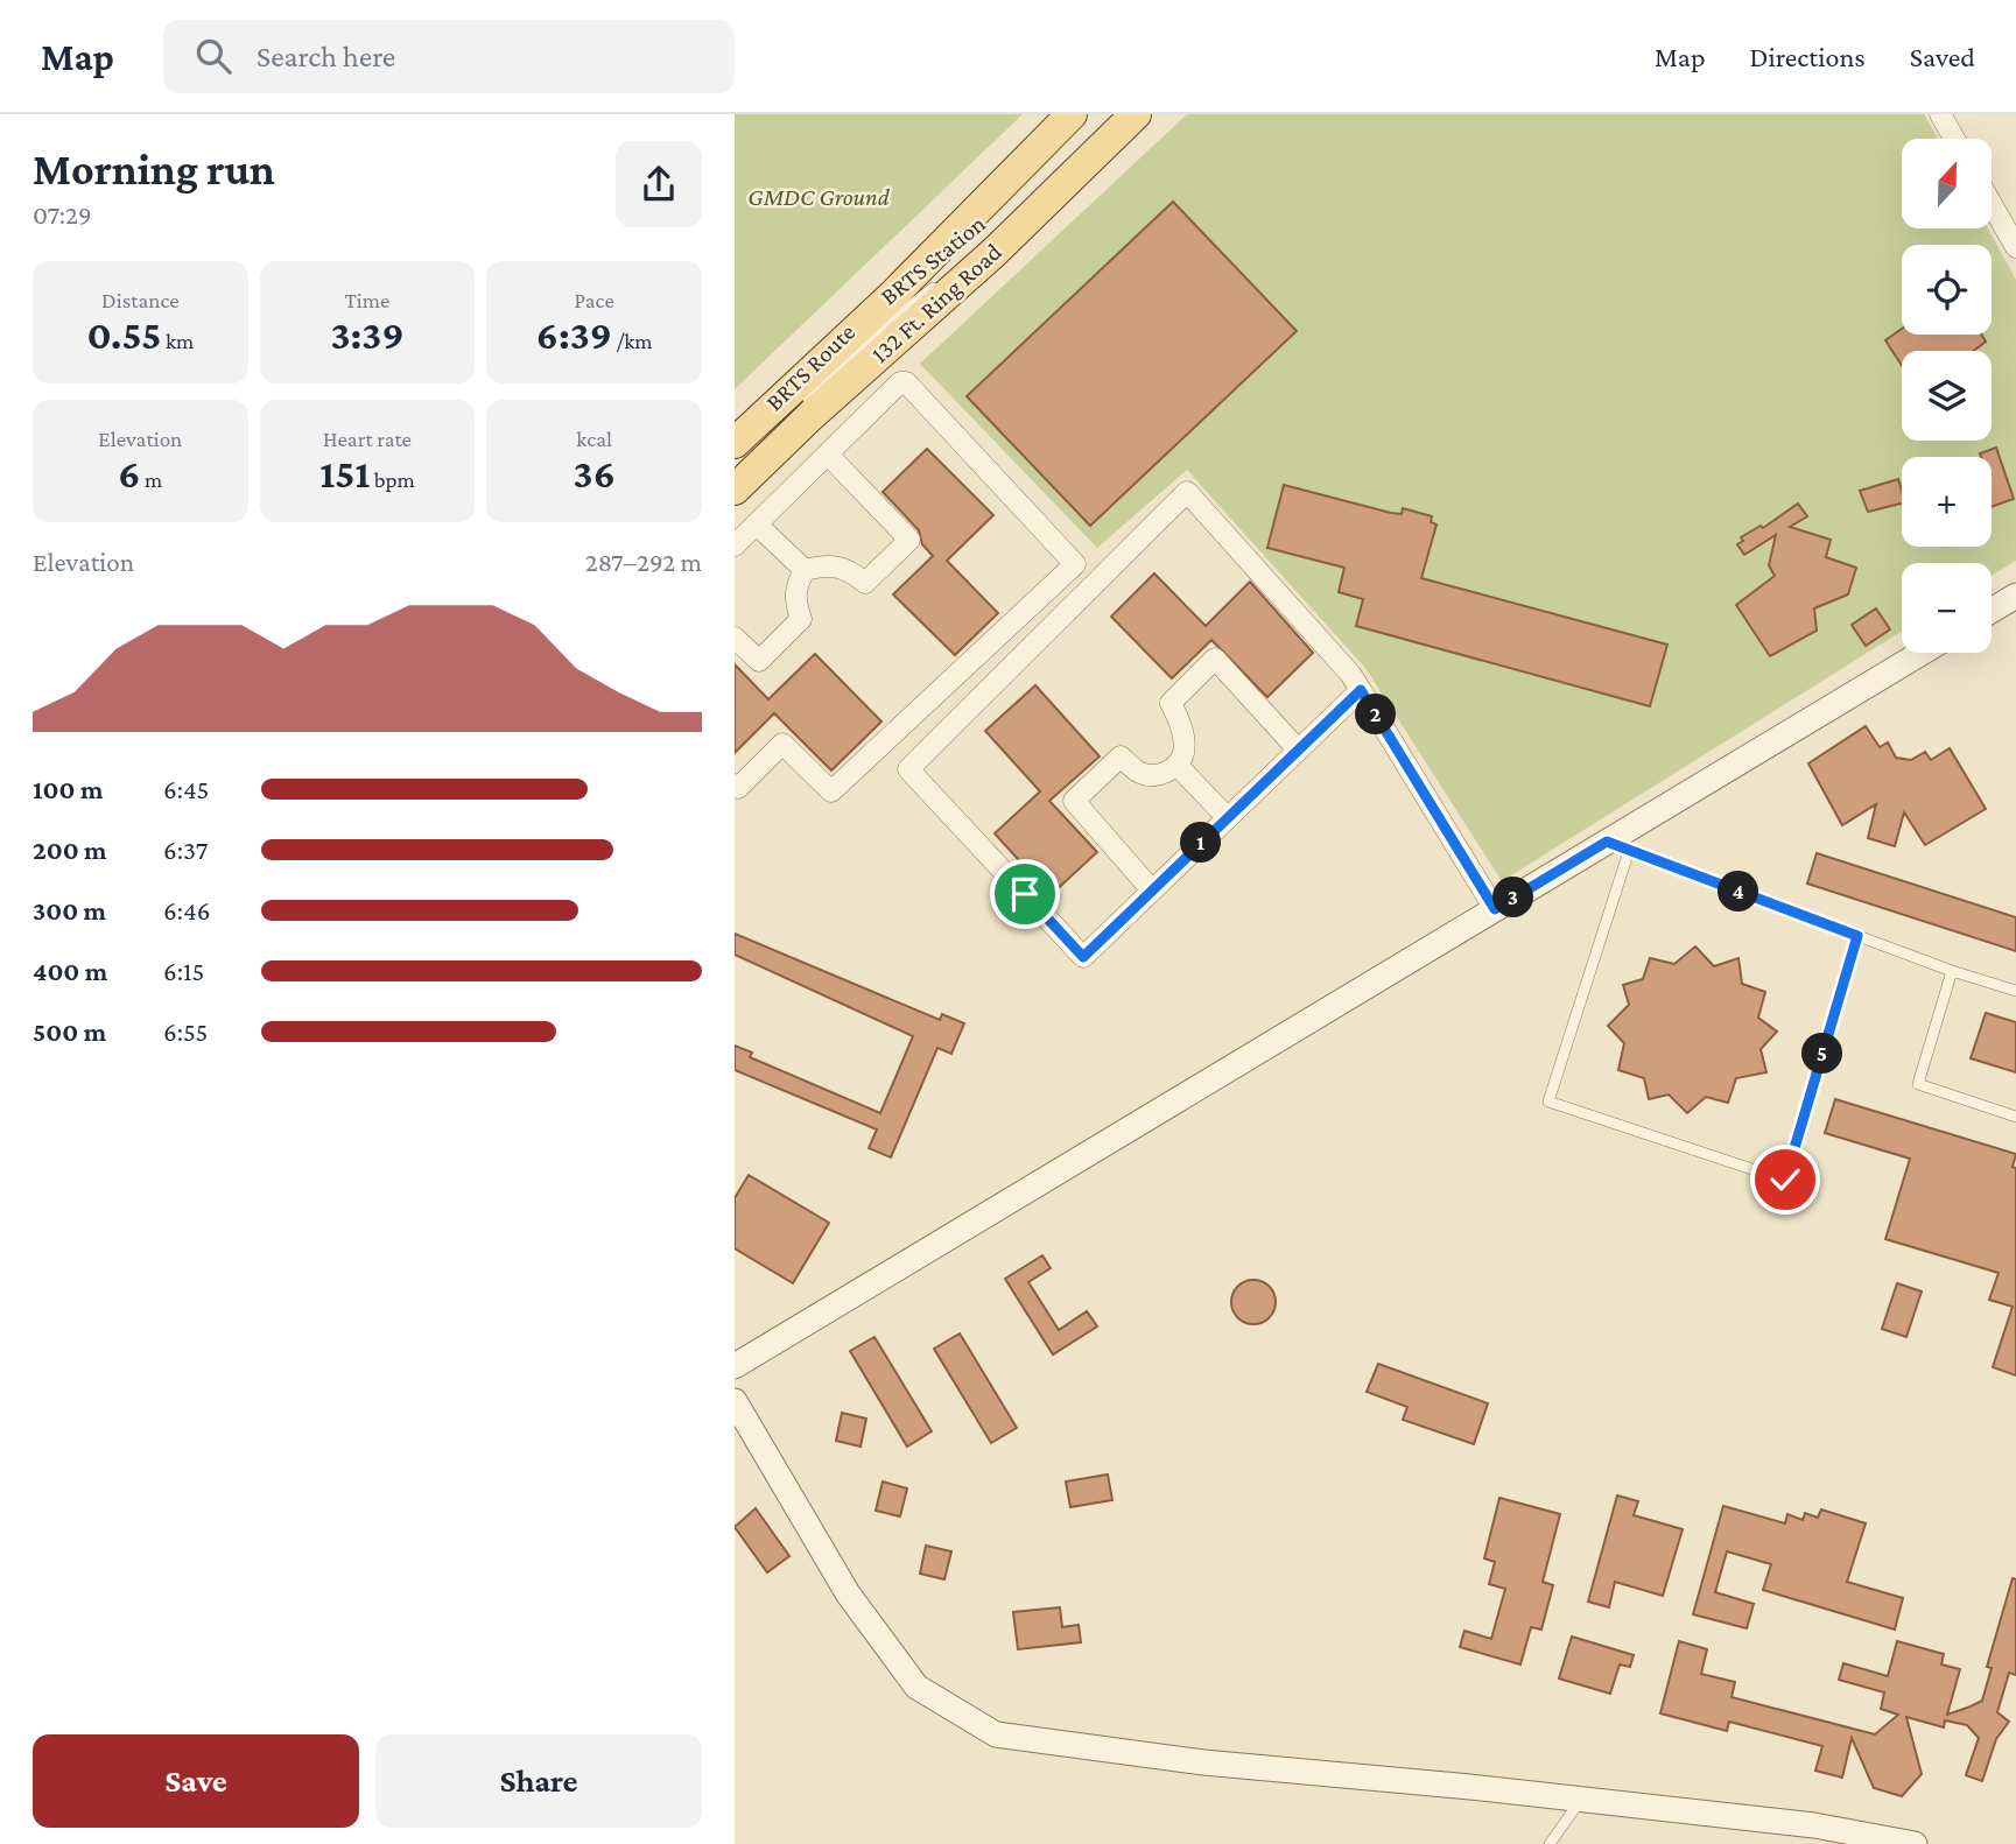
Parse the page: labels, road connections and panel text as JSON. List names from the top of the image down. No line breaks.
{"streets":{"main road":["132 Ft. Ring Road"],"lane":["BRTS Station","BRTS Route"]},"crossings":[["BRTS Station","132 Ft. Ring Road"],["BRTS Station","BRTS Route"]],"parks":["GMDC Ground"],"north":"top","page":{"header":"Map","search":"Search here","nav":["Map","Directions","Saved"],"heading":["Morning run","07:29"],"map_buttons":["+","−"],"stats":[["Distance","0.55 km"],["Time","3:39"],["Pace","6:39 /km"],["Elevation","6 m"],["Heart rate","151 bpm"],["kcal","36"]],"chart":["Elevation","287–292 m"],"pins":["2","1","4","3","5"],"list":[{"name":"100 m","note":"6:45"},{"name":"200 m","note":"6:37"},{"name":"300 m","note":"6:46"},{"name":"400 m","note":"6:15"},{"name":"500 m","note":"6:55"}],"buttons":["Save","Share"]}}
